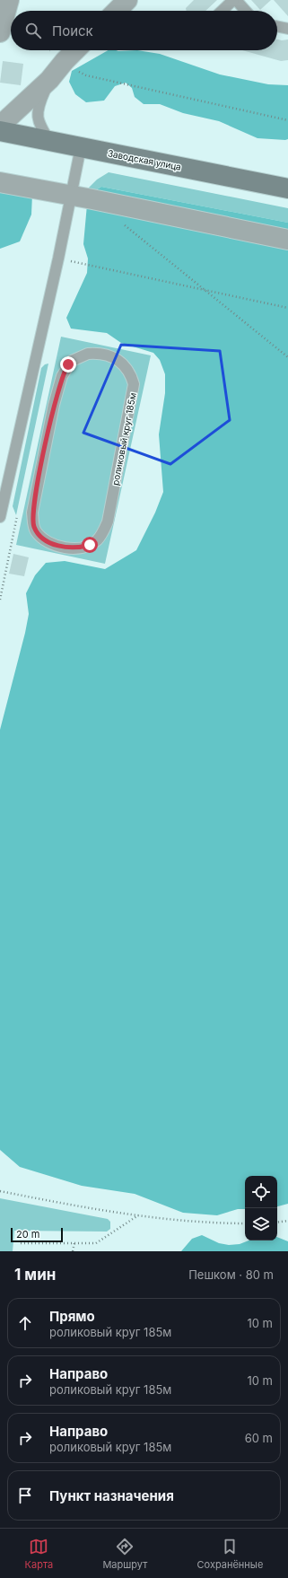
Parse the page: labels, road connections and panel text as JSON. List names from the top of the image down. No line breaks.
{"streets":{"main road":["Заводская улица"],"lane":["роликовый круг 185м"]},"scale_bar":"20 m","page":{"search":"Поиск","scale":"20 m","heading":["1 мин","Пешком · 80 m"],"list":[["Прямо","роликовый круг 185м","10 m"],["Направо","роликовый круг 185м","10 m"],["Направо","роликовый круг 185м","60 m"],"Пункт назначения"],"nav":["Карта","Маршрут","Сохранённые"]}}
